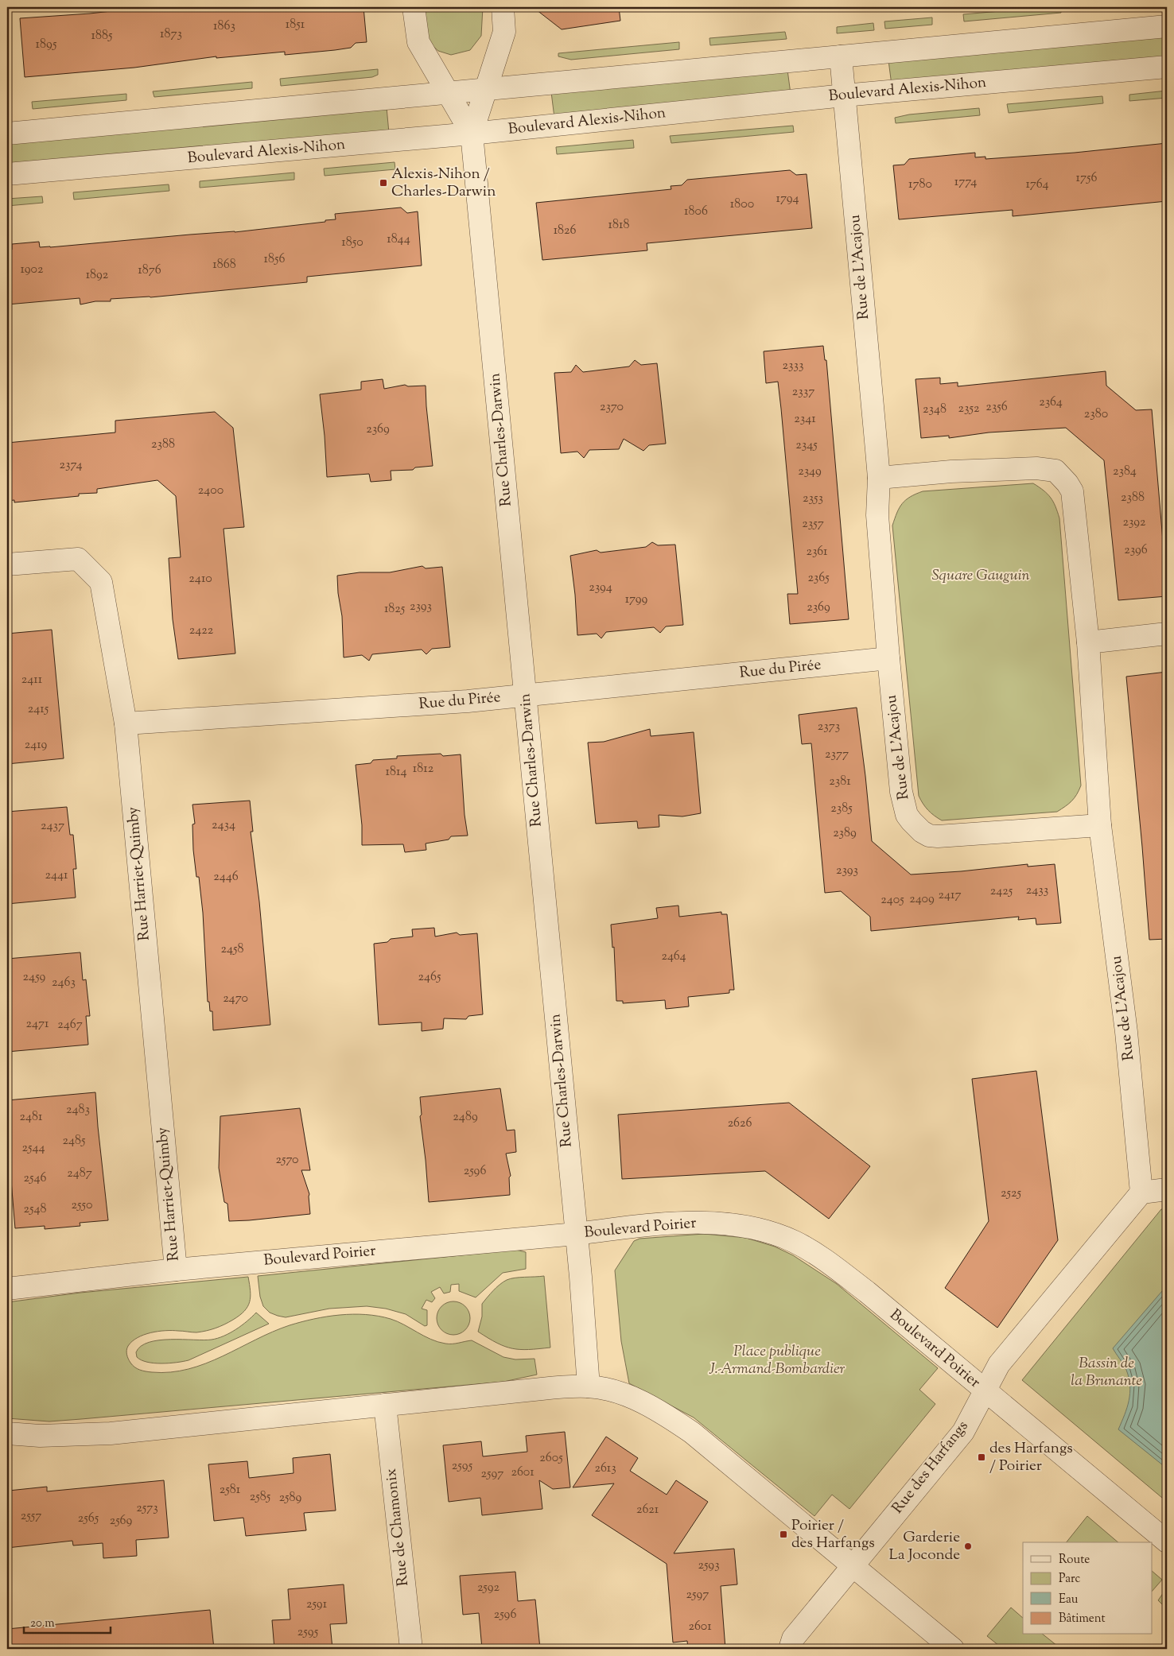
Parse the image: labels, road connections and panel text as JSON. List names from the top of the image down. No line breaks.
{"streets":{"street":["Boulevard Alexis-Nihon","Rue de L'Acajou","Rue Charles-Darwin","Rue du Pirée","Rue Harriet-Quimby","Boulevard Poirier","Rue des Harfangs","Rue de Chamonix"]},"crossings":[["Boulevard Alexis-Nihon","Rue de L'Acajou"],["Boulevard Alexis-Nihon","Rue Charles-Darwin"],["Rue de L'Acajou","Rue du Pirée"],["Rue de L'Acajou","Rue des Harfangs"],["Rue Charles-Darwin","Rue du Pirée"],["Rue Charles-Darwin","Boulevard Poirier"],["Rue du Pirée","Rue Harriet-Quimby"],["Rue Harriet-Quimby","Boulevard Poirier"],["Boulevard Poirier","Rue des Harfangs"]],"parks":["Square Gauguin","Place publique J.-Armand-Bombardier","Bassin de la Brunante"],"places":{"transit":["Alexis-Nihon / Charles-Darwin","des Harfangs / Poirier","Poirier / des Harfangs"],"other":["Garderie La Joconde"]},"house_numbers":["1851","1863","1873","1885","1895","1756","1774","1780","1764","1794","1800","1806","1818","1826","1844","1850","1856","1868","1902","1876","1892","2333","2337","2364","2370","2356","2352","2348","2380","2341","2369","2388","2345","2374","2349","2384","2400","2388","2353","2392","2357","2396","2361","2365","2410","2394","1799","2393","2369","1825","2422","2411","2415","2373","2419","2377","1812","1814","2381","2385","2434","2437","2389","2393","2441","2446","2433","2425","2417","2409","2405","2458","2464","2459","2465","2463","2470","2471","2467","2483","2481","2489","2626","2485","2544","2570","2596","2487","2546","2525","2550","2548","2605","2595","2613","2601","2597","2581","2585","2589","2573","2621","2557","2565","2569","2593","2592","2597","2591","2596","2601","2595"],"legend":["Route","Parc","Eau","Bâtiment"],"scale_bar":"20 m"}
